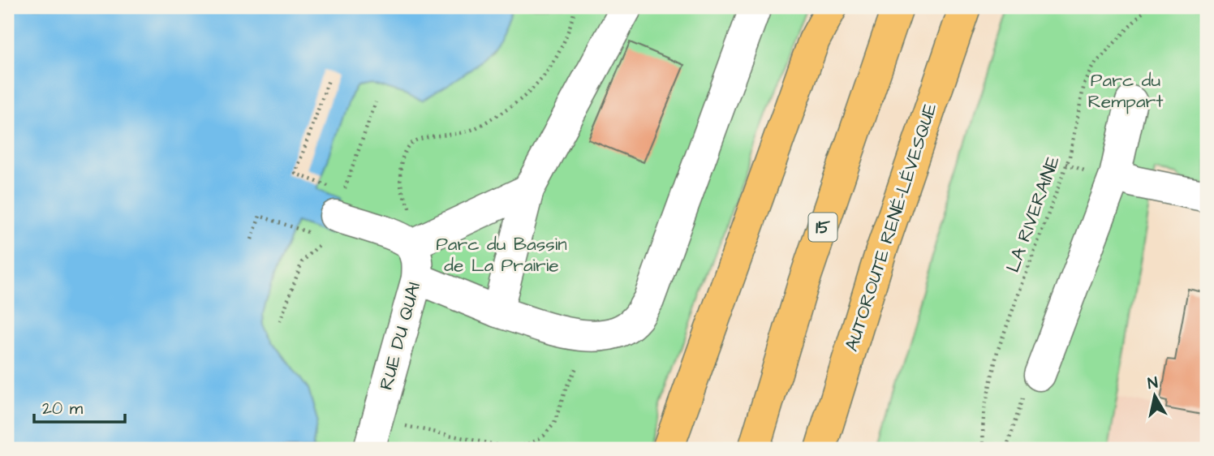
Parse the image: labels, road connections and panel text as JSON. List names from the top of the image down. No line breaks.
{"streets":{"highway":["15","AUTOROUTE RENÉ-LÉVESQUE"],"street":["RUE DU QUAI"],"path":["LA RIVERAINE"]},"parks":["Parc du Rempart","Parc du Bassin de La Prairie"],"scale_bar":"20 m","north":"top"}
